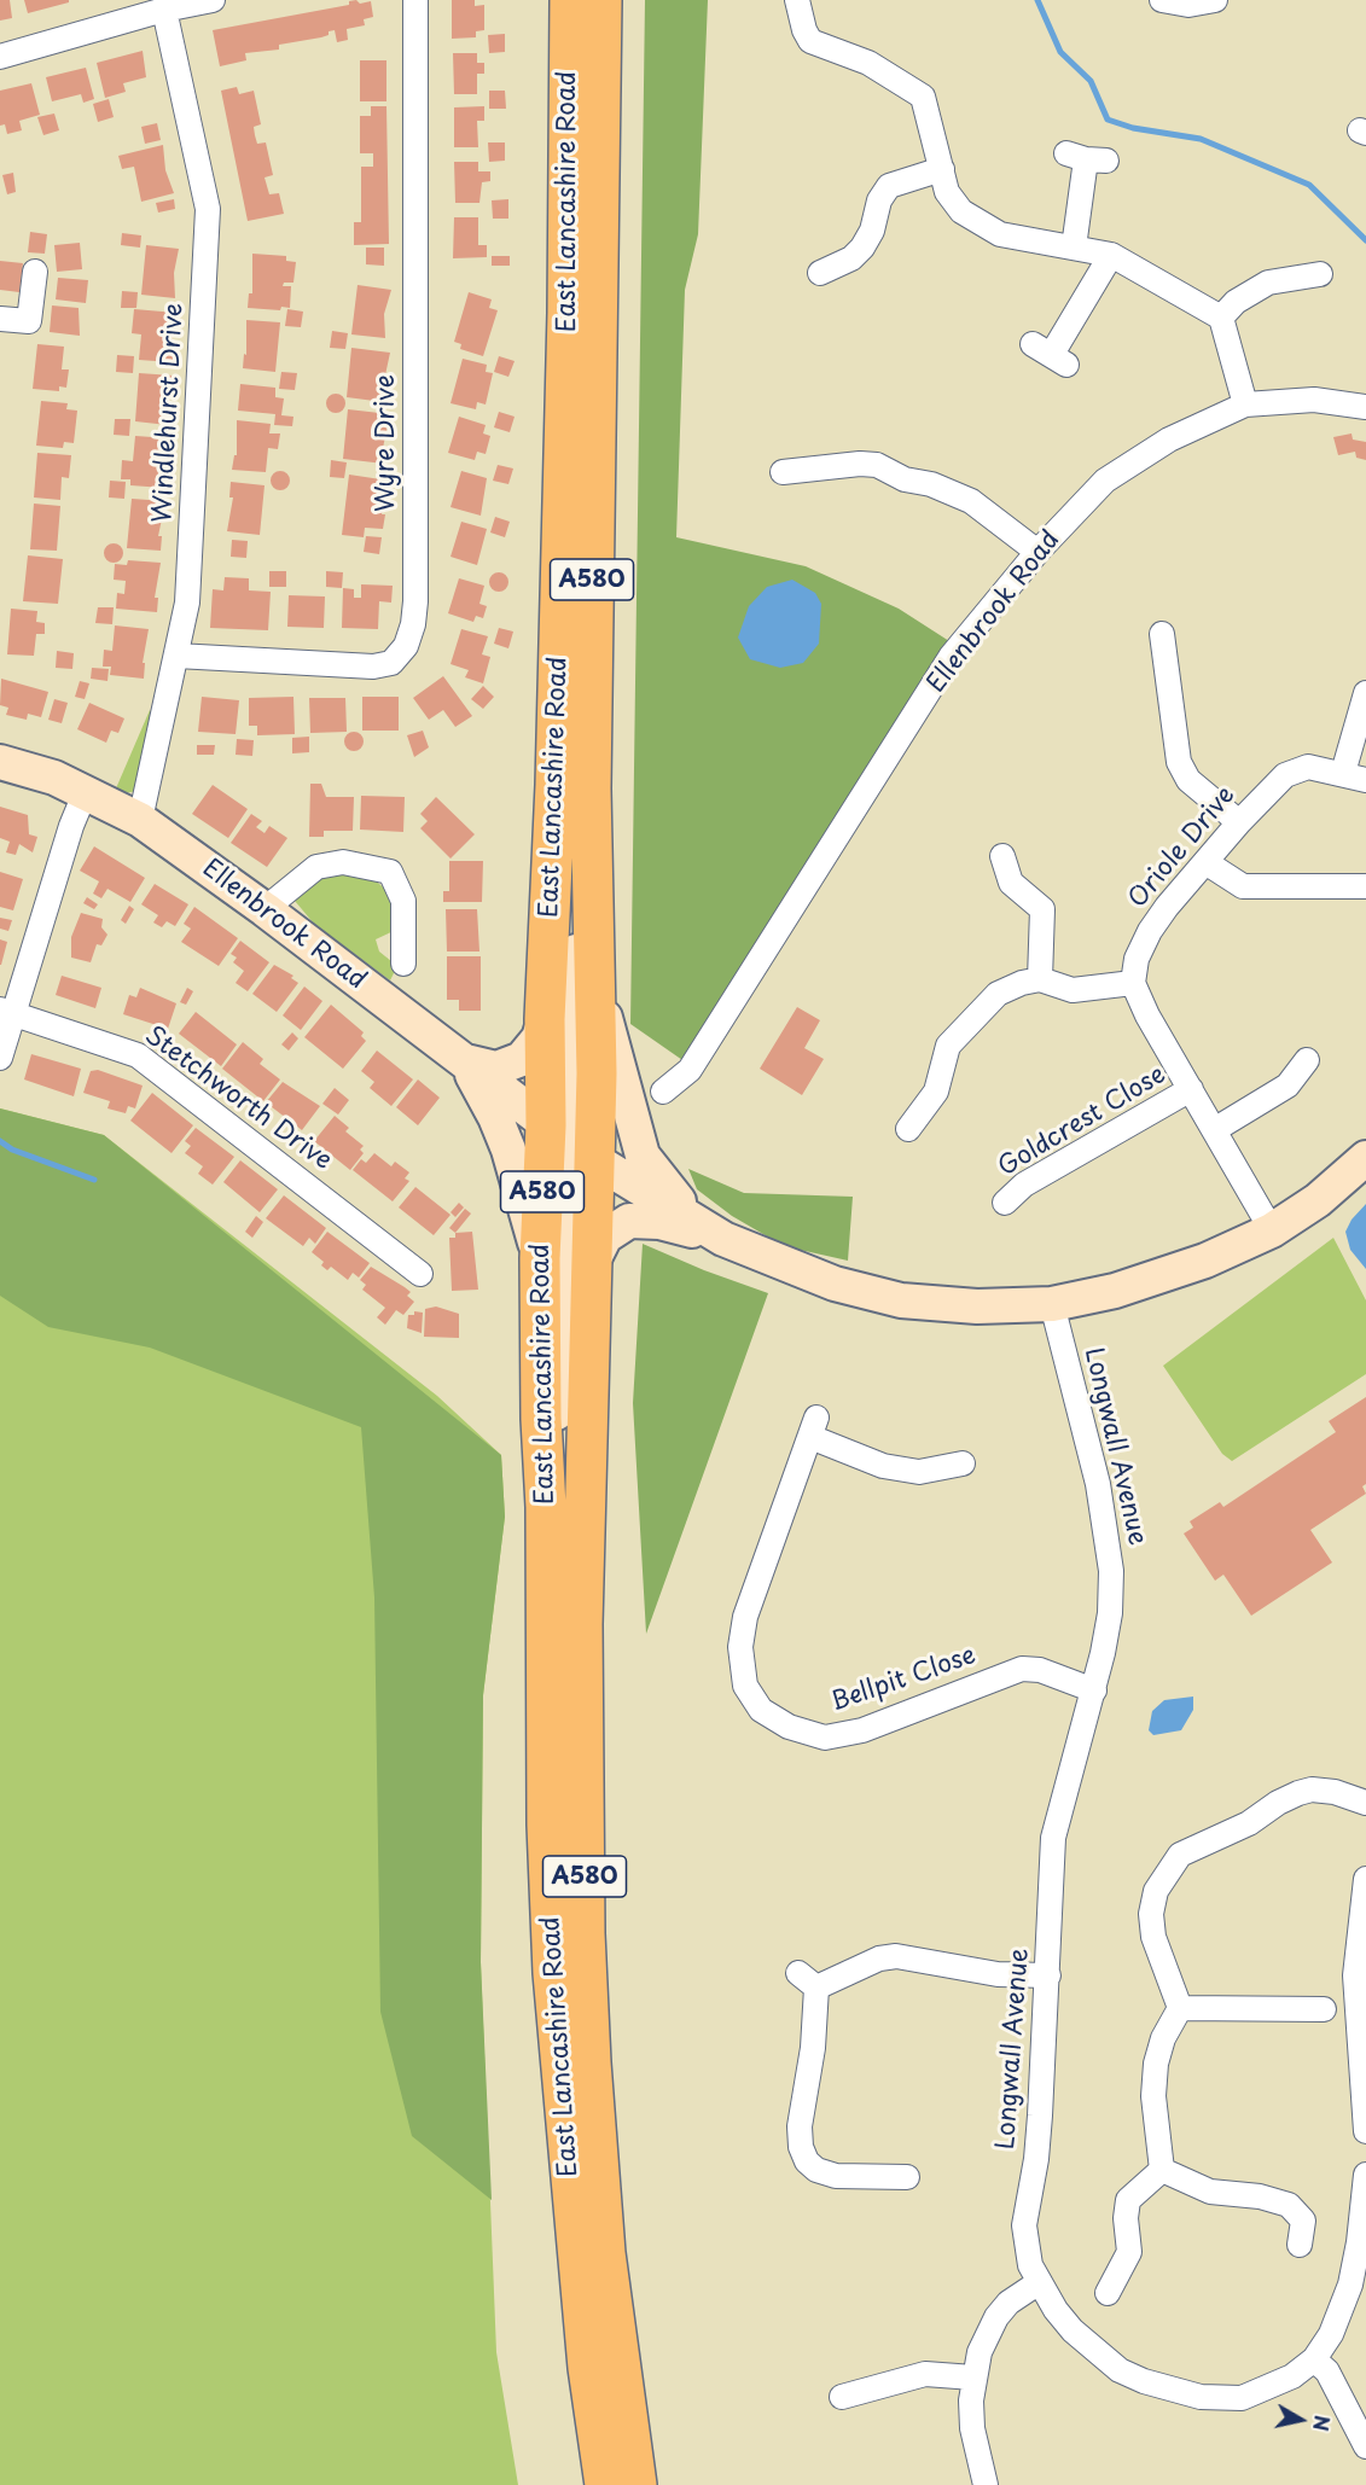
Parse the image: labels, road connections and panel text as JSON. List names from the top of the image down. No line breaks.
{"streets":{"highway":["East Lancashire Road","A580"],"main road":["Ellenbrook Road"],"street":["Windlehurst Drive","Wyre Drive","Oriole Drive","Stetchworth Drive","Goldcrest Close","Longwall Avenue","Bellpit Close"]},"crossings":[["East Lancashire Road","Ellenbrook Road"],["Windlehurst Drive","Wyre Drive"],["Windlehurst Drive","Ellenbrook Road"],["Longwall Avenue","Bellpit Close"]],"north":"right"}
